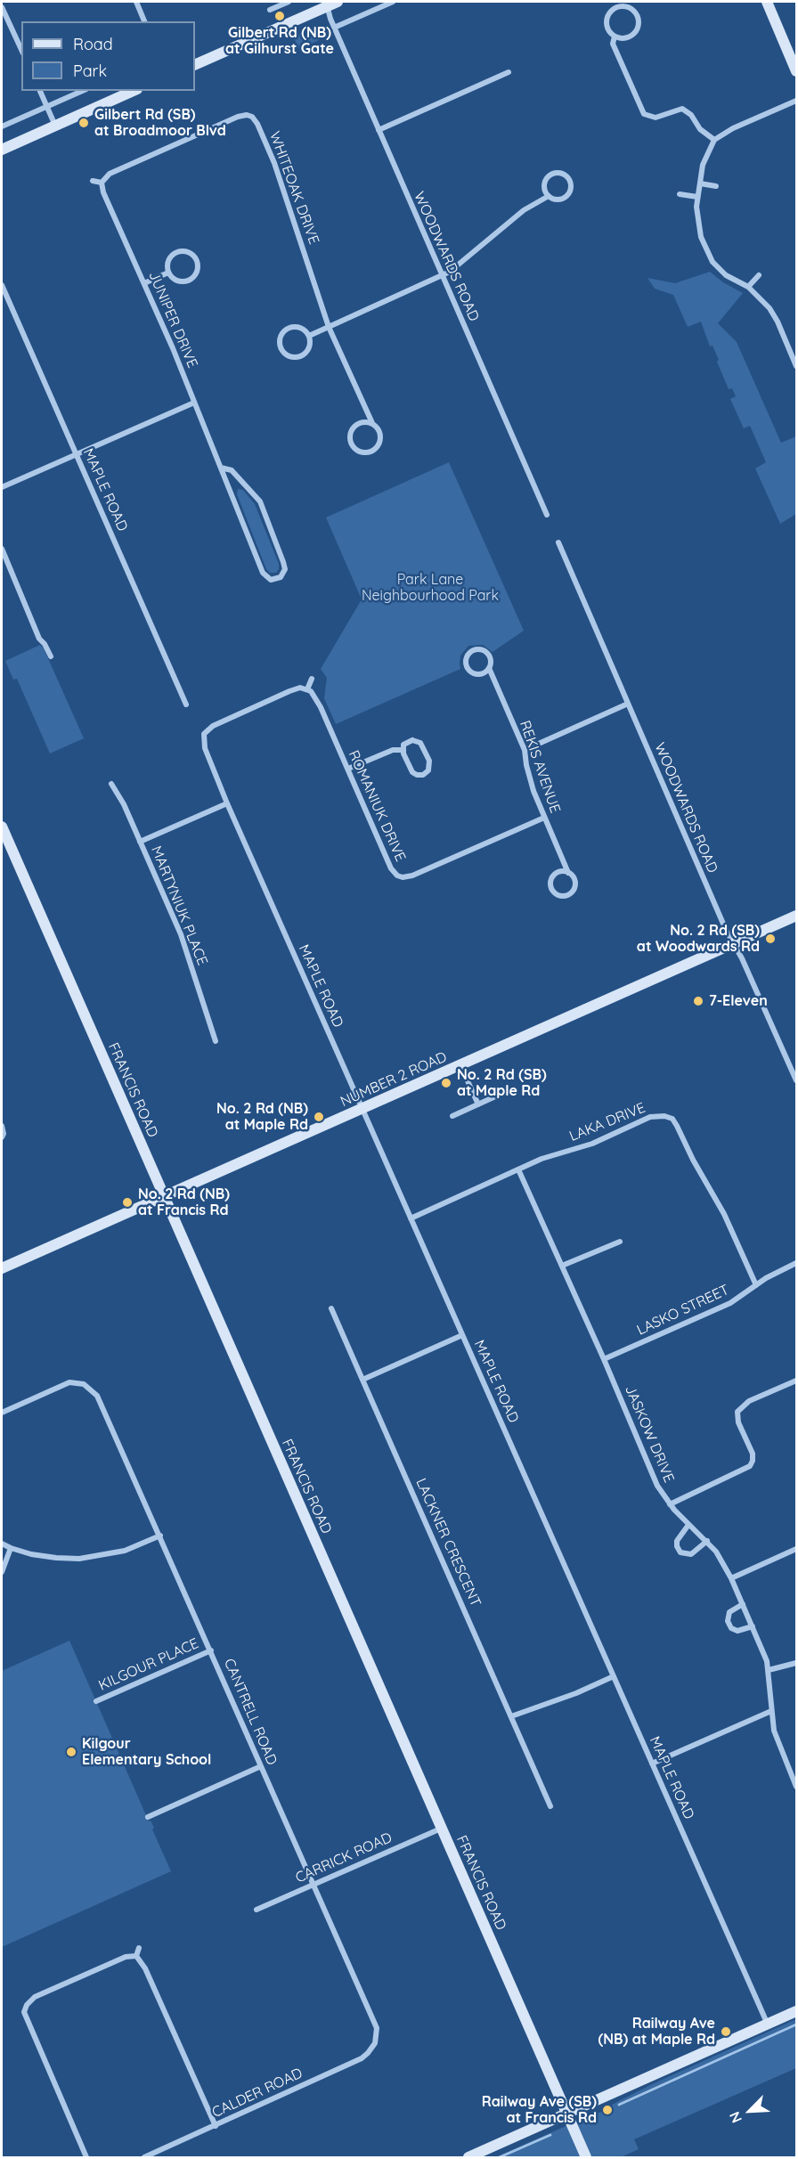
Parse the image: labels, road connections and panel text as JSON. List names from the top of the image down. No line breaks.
{"streets":{"main road":["NUMBER 2 ROAD","FRANCIS ROAD"],"street":["WHITEOAK DRIVE","WOODWARDS ROAD","JUNIPER DRIVE","MAPLE ROAD","REKIS AVENUE","ROMANIUK DRIVE","MARTYNIUK PLACE","LAKA DRIVE","LASKO STREET","JASKOW DRIVE","LACKNER CRESCENT","KILGOUR PLACE","CANTRELL ROAD","CARRICK ROAD","CALDER ROAD"]},"crossings":[["WHITEOAK DRIVE","JUNIPER DRIVE"],["WOODWARDS ROAD","NUMBER 2 ROAD"],["MAPLE ROAD","ROMANIUK DRIVE"],["MAPLE ROAD","NUMBER 2 ROAD"],["MAPLE ROAD","LAKA DRIVE"],["REKIS AVENUE","ROMANIUK DRIVE"],["NUMBER 2 ROAD","FRANCIS ROAD"],["FRANCIS ROAD","CARRICK ROAD"],["LAKA DRIVE","LASKO STREET"],["LAKA DRIVE","JASKOW DRIVE"],["LASKO STREET","JASKOW DRIVE"],["KILGOUR PLACE","CANTRELL ROAD"],["CANTRELL ROAD","CARRICK ROAD"],["CANTRELL ROAD","CALDER ROAD"]],"parks":["Park Lane Neighbourhood Park"],"places":["Gilbert Rd (NB) at Gilhurst Gate","Gilbert Rd (SB) at Broadmoor Blvd","No. 2 Rd (SB) at Woodwards Rd","7-Eleven","No. 2 Rd (SB) at Maple Rd","No. 2 Rd (NB) at Maple Rd","No. 2 Rd (NB) at Francis Rd","Kilgour Elementary School","Railway Ave (NB) at Maple Rd","Railway Ave (SB) at Francis Rd"],"legend":["Road","Park"],"north":"bottom left"}
